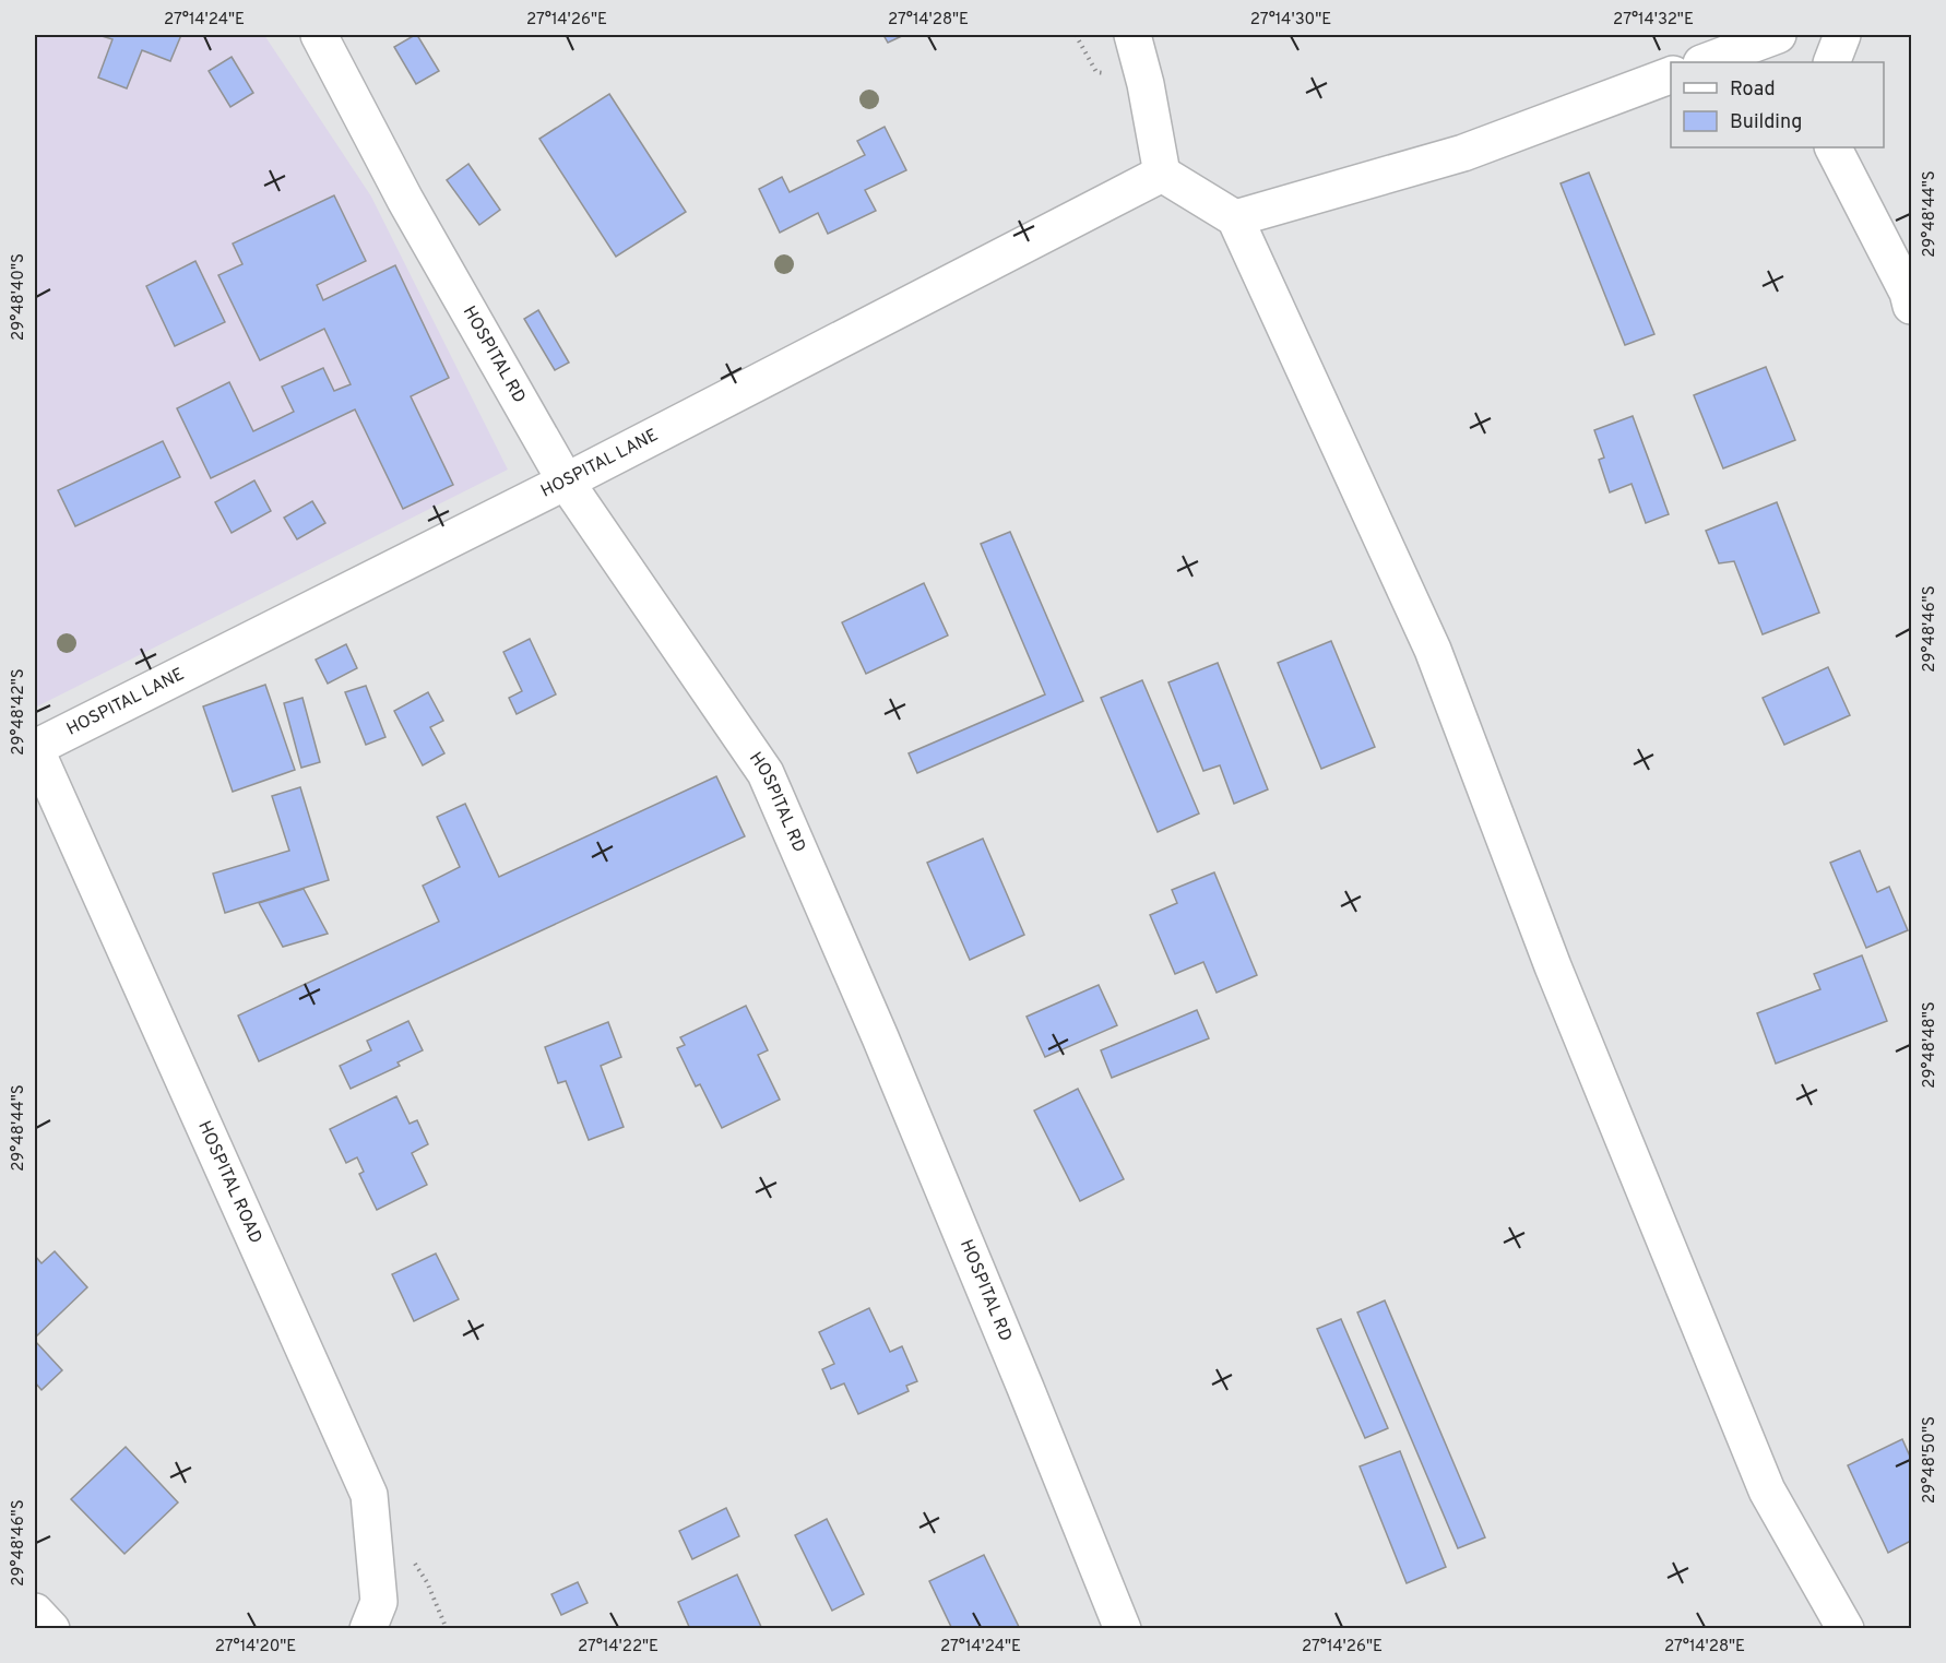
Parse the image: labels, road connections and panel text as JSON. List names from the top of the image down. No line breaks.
{"streets":{"street":["HOSPITAL RD","HOSPITAL LANE","HOSPITAL ROAD"]},"crossings":[["HOSPITAL RD","HOSPITAL LANE"],["HOSPITAL LANE","HOSPITAL ROAD"]],"legend":["Road","Building"],"coordinates":["27°14'24\"E","27°14'26\"E","27°14'28\"E","27°14'30\"E","27°14'32\"E","29°48'44\"S","29°48'40\"S","29°48'46\"S","29°48'42\"S","29°48'48\"S","29°48'50\"S","27°14'20\"E","27°14'22\"E"]}
